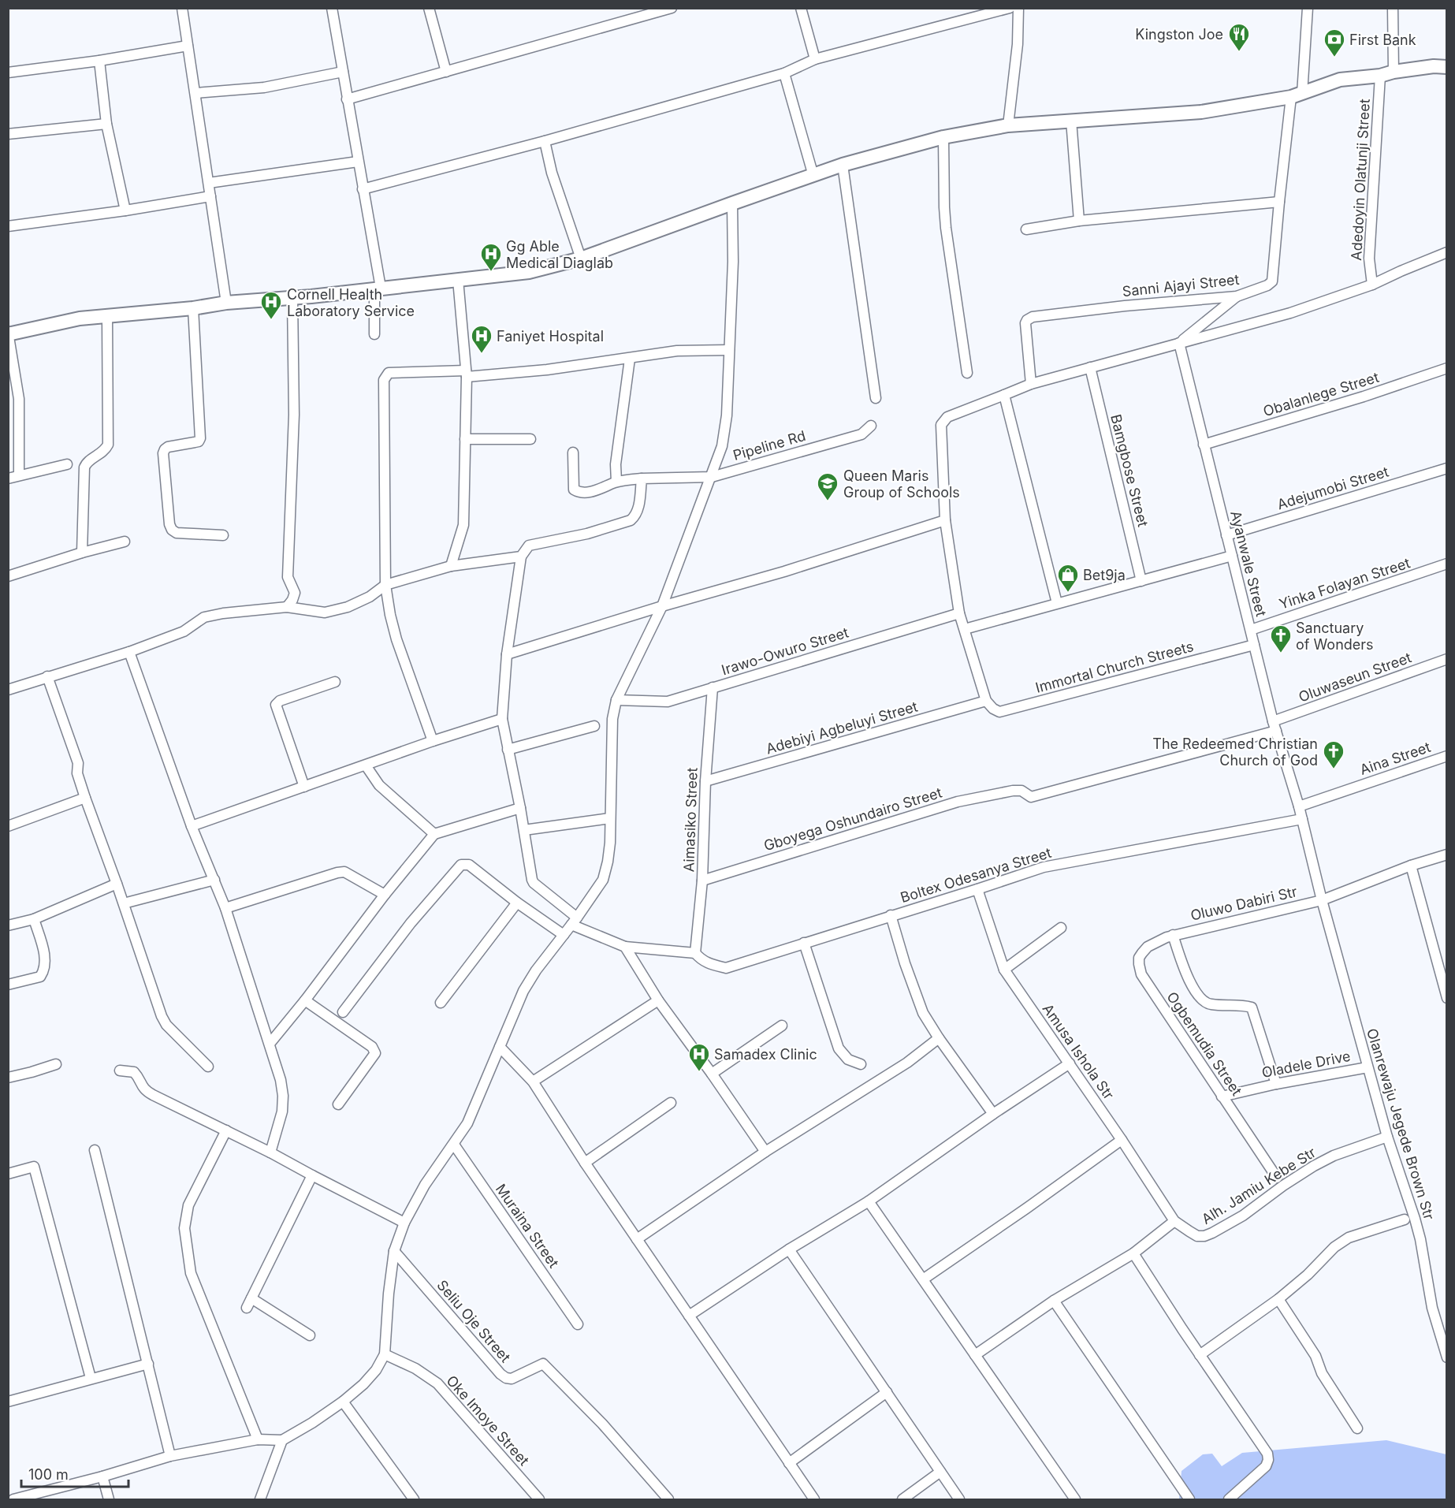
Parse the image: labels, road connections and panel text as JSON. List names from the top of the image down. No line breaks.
{"streets":{"street":["Adedoyin Olatunji Street","Sanni Ajayi Street","Obalanlege Street","Pipeline Rd","Bamgbose Street","Adejumobi Street","Ayanwale Street","Yinka Folayan Street","Irawo-Owuro Street","Immortal Church Streets","Oluwaseun Street","Adebiyi Agbeluyi Street","Aina Street","Gboyega Oshundairo Street","Aimasiko Street","Boltex Odesanya Street","Oluwo Dabiri Str","Ogbemudia Street","Amusa Ishola Str","Oladele Drive","Olanrewaju Jegede Brown Str","Alh. Jamiu Kebe Str","Muraina Street","Seliu Oje Street","Oke Imoye Street"]},"crossings":[["Obalanlege Street","Ayanwale Street"],["Adejumobi Street","Ayanwale Street"],["Ayanwale Street","Yinka Folayan Street"],["Ayanwale Street","Immortal Church Streets"],["Ayanwale Street","Oluwaseun Street"],["Ayanwale Street","Aina Street"],["Ayanwale Street","Gboyega Oshundairo Street"],["Ayanwale Street","Boltex Odesanya Street"],["Ayanwale Street","Oluwo Dabiri Str"],["Ayanwale Street","Olanrewaju Jegede Brown Str"],["Irawo-Owuro Street","Aimasiko Street"],["Immortal Church Streets","Adebiyi Agbeluyi Street"],["Adebiyi Agbeluyi Street","Aimasiko Street"],["Gboyega Oshundairo Street","Aimasiko Street"],["Aimasiko Street","Boltex Odesanya Street"],["Boltex Odesanya Street","Amusa Ishola Str"],["Oluwo Dabiri Str","Ogbemudia Street"],["Oluwo Dabiri Str","Olanrewaju Jegede Brown Str"],["Ogbemudia Street","Oladele Drive"],["Amusa Ishola Str","Alh. Jamiu Kebe Str"],["Oladele Drive","Olanrewaju Jegede Brown Str"],["Olanrewaju Jegede Brown Str","Alh. Jamiu Kebe Str"]],"places":{"restaurant":["Kingston Joe"],"bank":["First Bank"],"hospital":["Gg Able Medical Diaglab","Cornell Health Laboratory Service","Faniyet Hospital","Samadex Clinic"],"school or university":["Queen Maris Group of Schools"],"shop":["Bet9ja"],"church":["Sanctuary of Wonders","The Redeemed Christian Church of God"]},"scale_bar":"100 m"}
